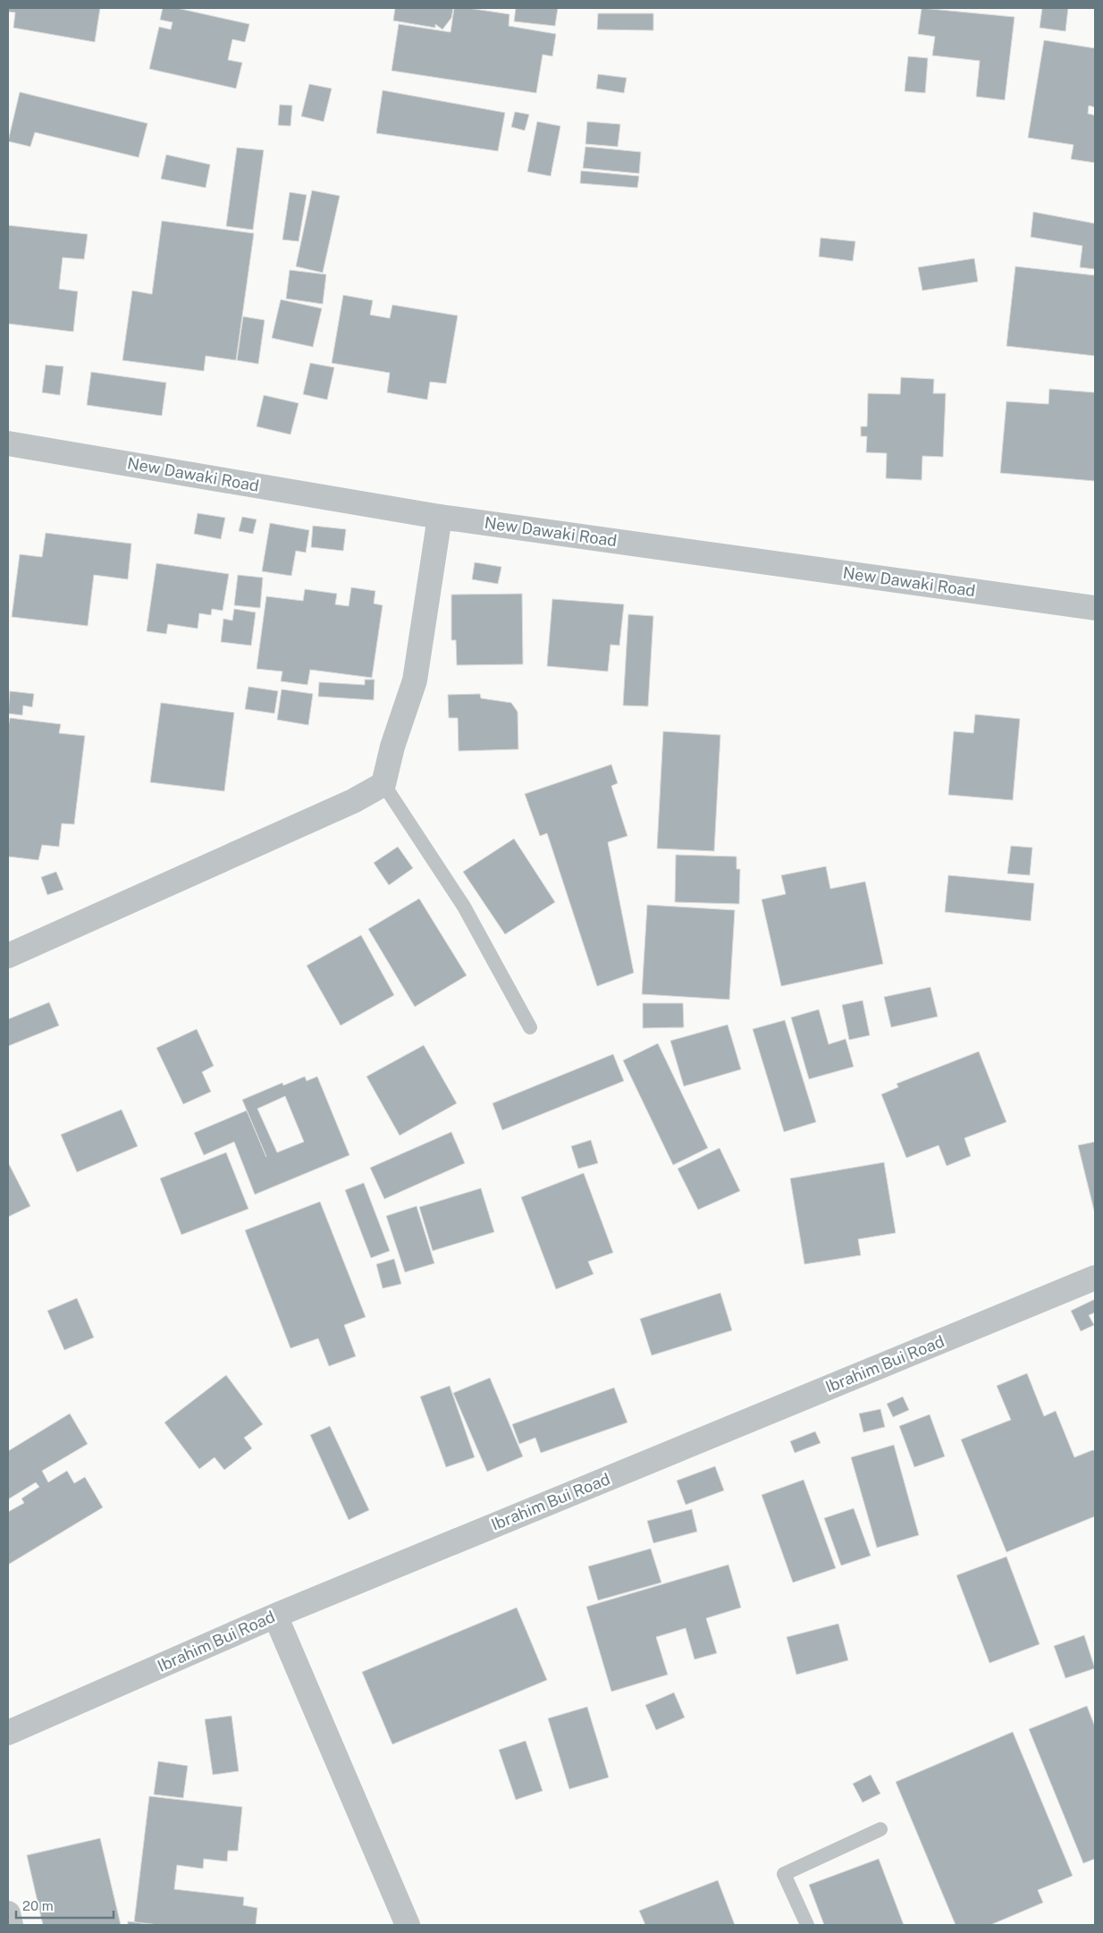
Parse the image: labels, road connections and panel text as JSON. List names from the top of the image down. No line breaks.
{"streets":{"street":["New Dawaki Road","Ibrahim Bui Road"]},"scale_bar":"20 m"}
